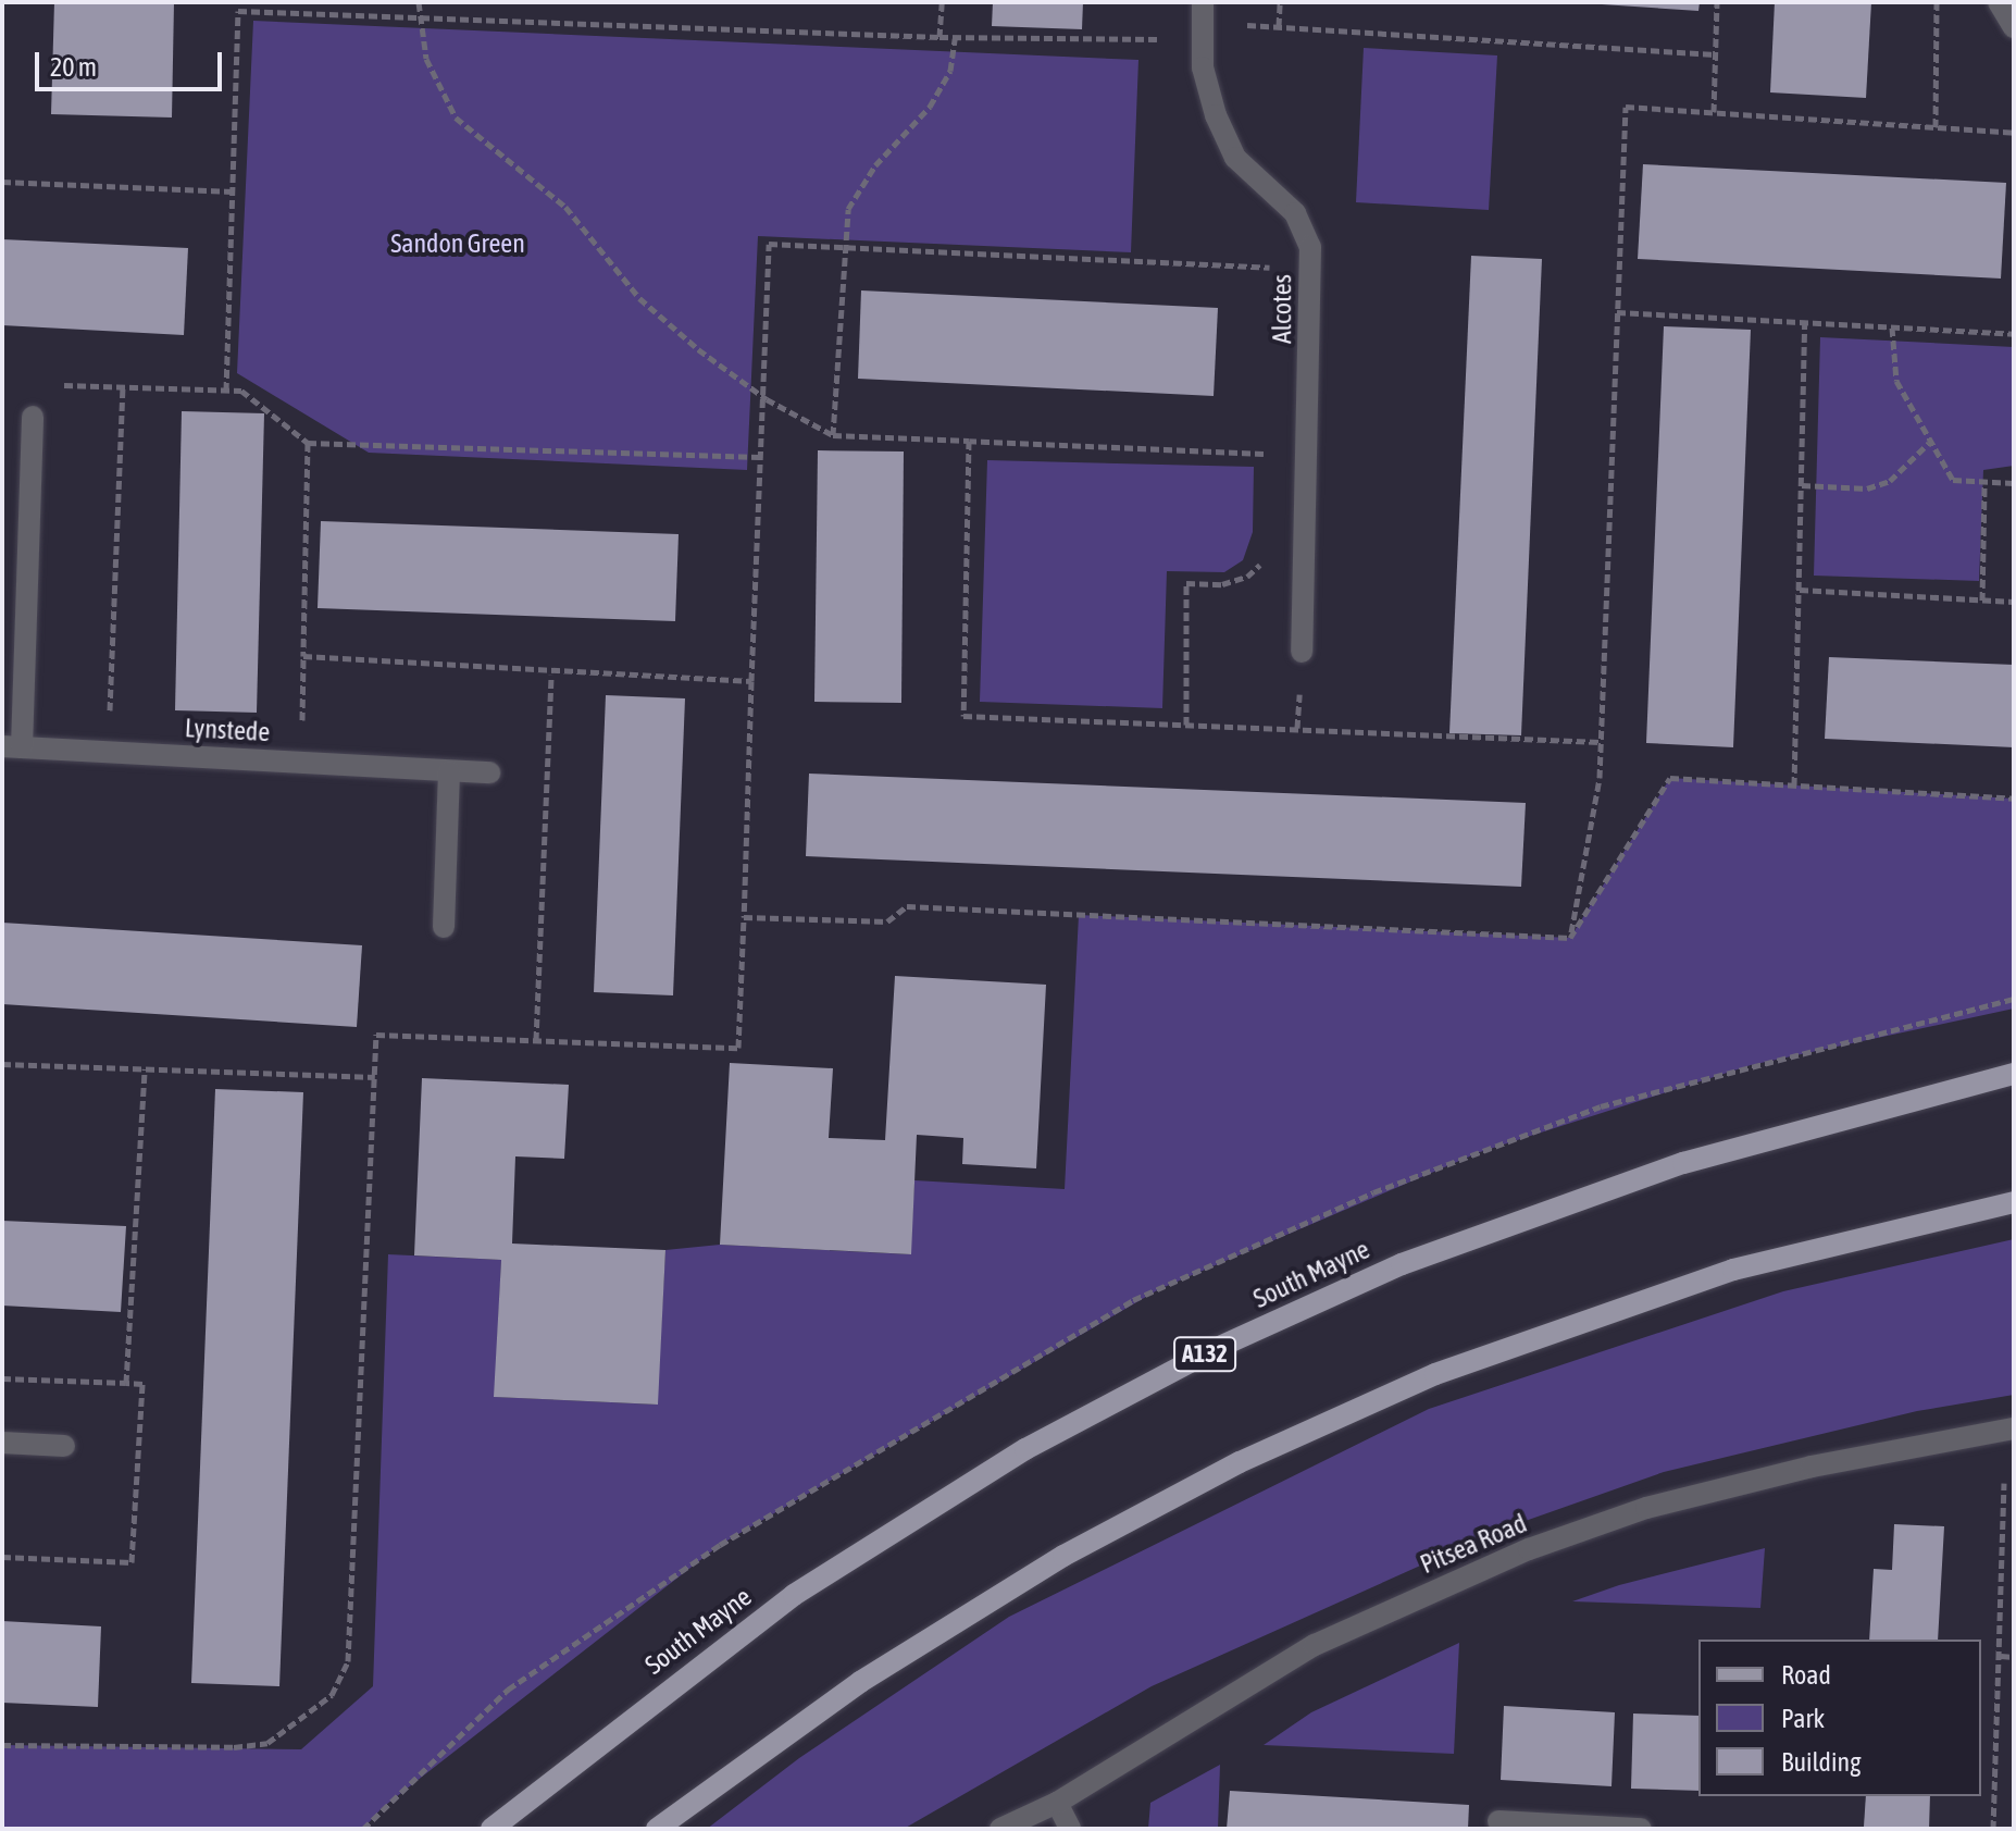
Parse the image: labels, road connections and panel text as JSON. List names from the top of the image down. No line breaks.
{"streets":{"main road":["South Mayne","A132"],"street":["Alcotes","Lynstede","Pitsea Road"]},"parks":["Sandon Green"],"legend":["Road","Park","Building"],"scale_bar":"20 m"}
